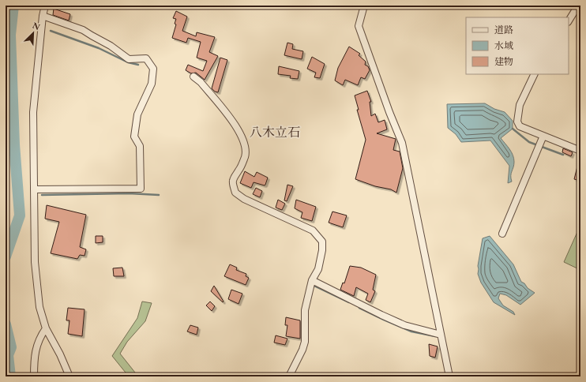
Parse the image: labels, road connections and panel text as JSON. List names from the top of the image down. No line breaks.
{"districts":["八木立石"],"legend":["道路","水域","建物"],"north":"top right"}
